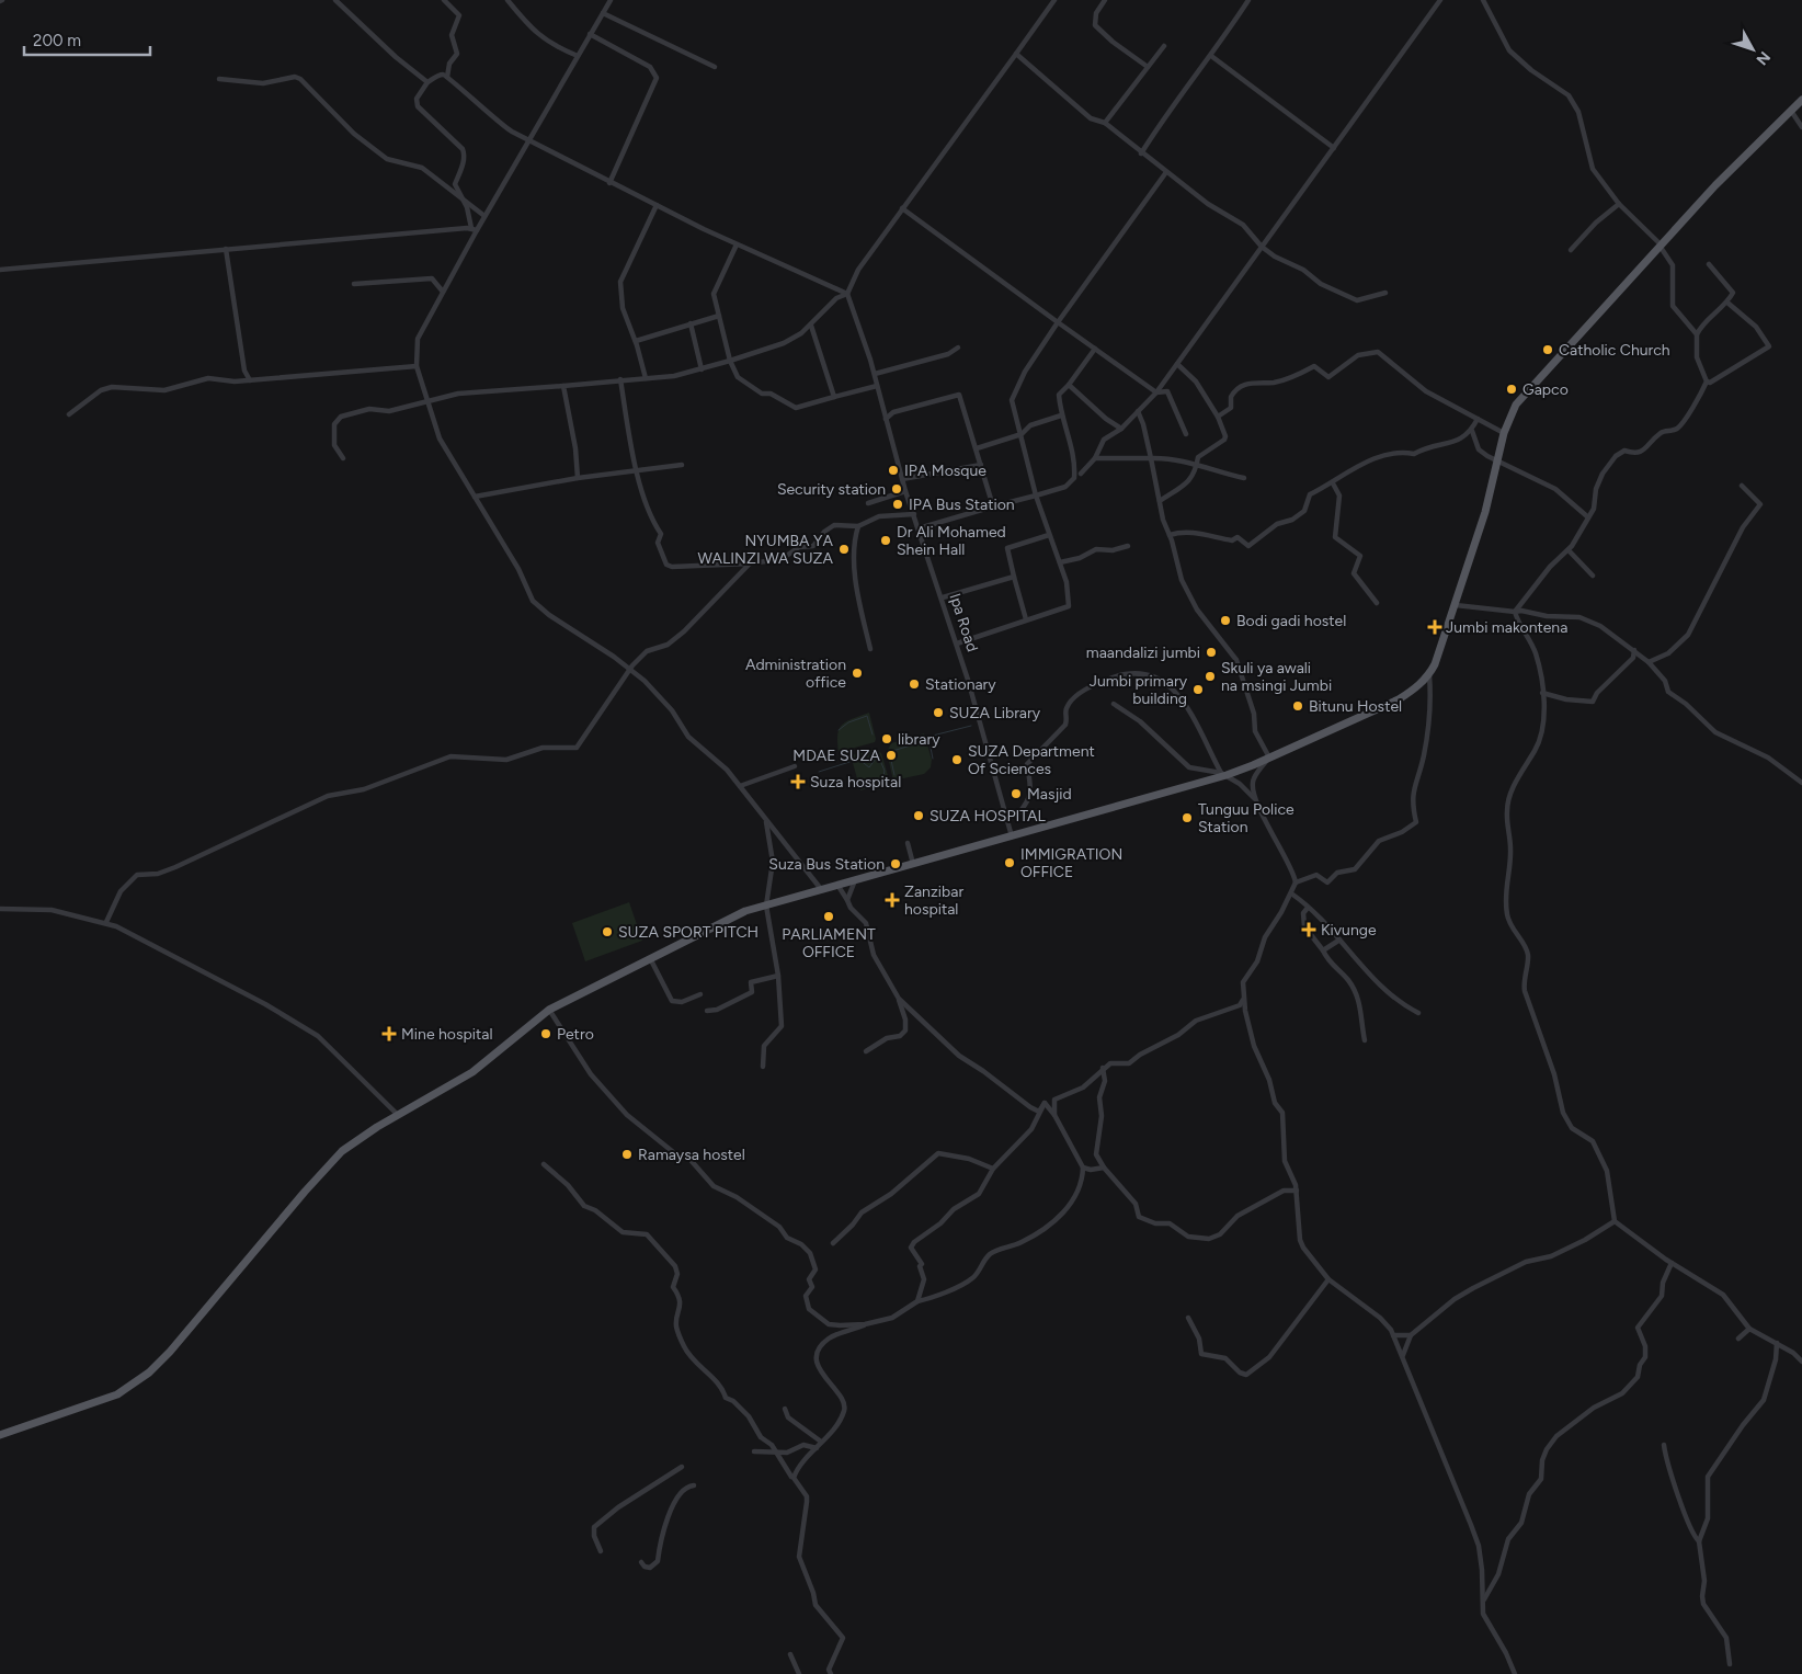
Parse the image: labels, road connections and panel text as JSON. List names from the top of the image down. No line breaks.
{"streets":{"street":["Ipa Road"]},"places":{"other":["Catholic Church","Gapco","IPA Mosque","Security station","IPA Bus Station","Dr Ali Mohamed Shein Hall","NYUMBA YA WALINZI WA SUZA","Bodi gadi hostel","maandalizi jumbi","Administration office","Skuli ya awali na msingi Jumbi","Stationary","Jumbi primary building","Bitunu Hostel","SUZA Library","library","MDAE SUZA","SUZA Department Of Sciences","Masjid","SUZA HOSPITAL","Tunguu Police Station","IMMIGRATION OFFICE","Suza Bus Station","PARLIAMENT OFFICE","SUZA SPORT PITCH","Petro","Ramaysa hostel"],"health":["Jumbi makontena","Suza hospital","Zanzibar hospital","Kivunge","Mine hospital"]},"scale_bar":"200 m","north":"bottom right"}
